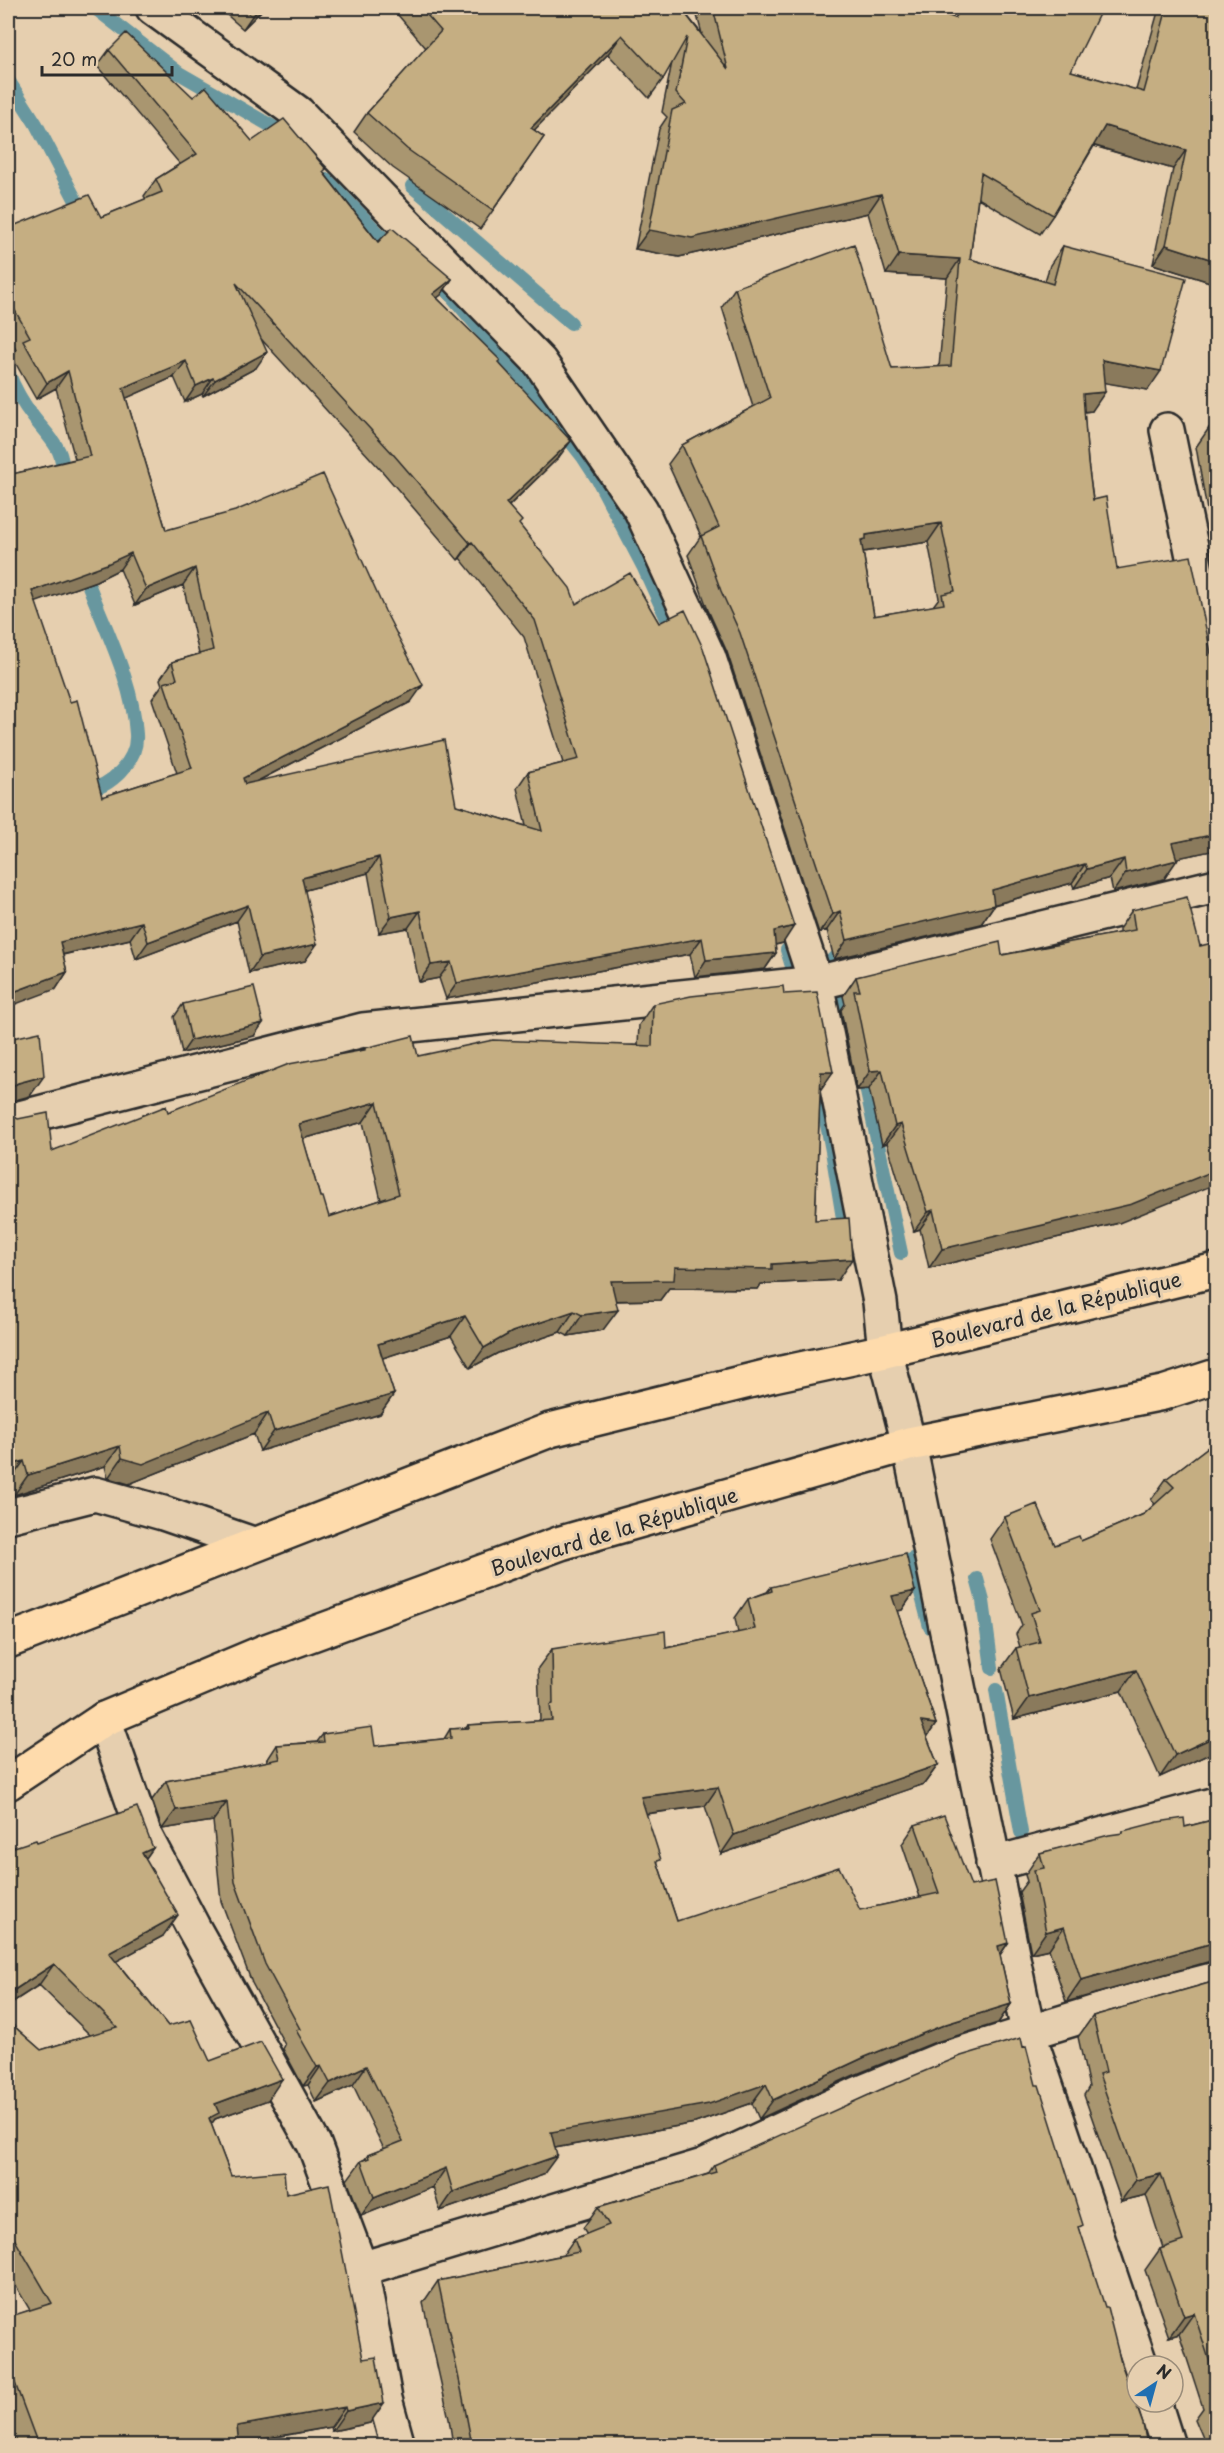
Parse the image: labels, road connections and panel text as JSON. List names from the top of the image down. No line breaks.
{"streets":{"main road":["Boulevard de la République"]},"scale_bar":"20 m","north":"top right"}
